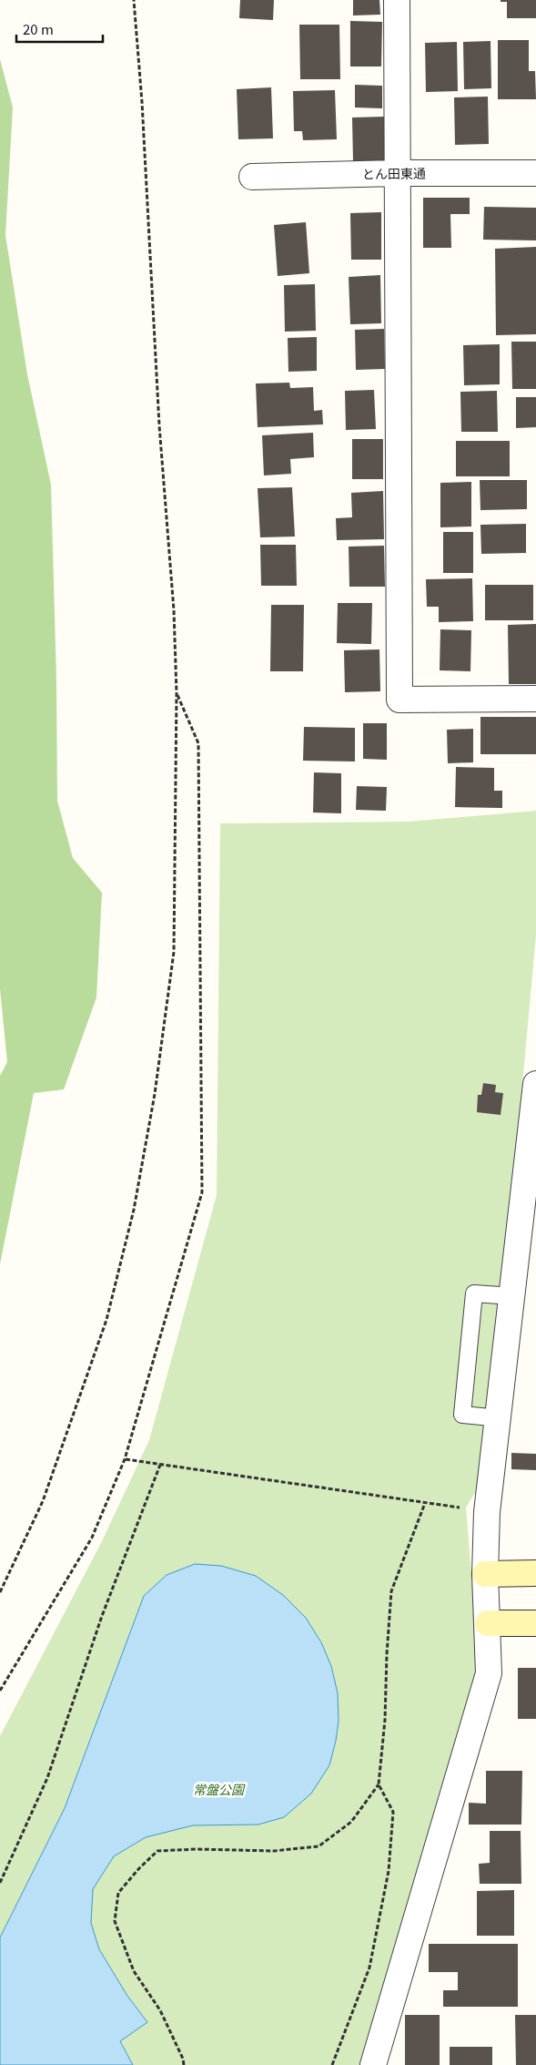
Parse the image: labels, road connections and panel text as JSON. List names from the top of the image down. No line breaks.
{"streets":{"street":["とん田東通"]},"parks":["常盤公園"],"scale_bar":"20 m"}
